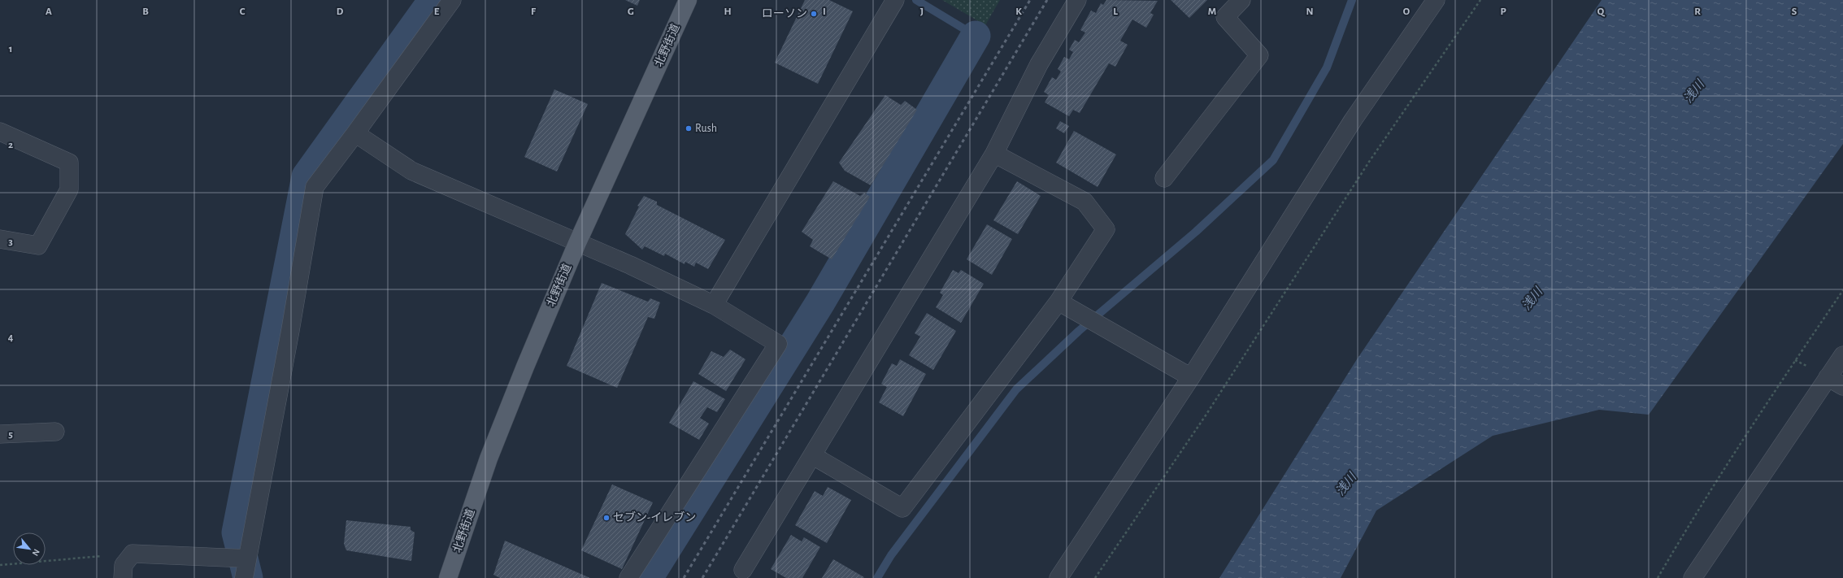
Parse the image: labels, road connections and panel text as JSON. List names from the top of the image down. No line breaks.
{"streets":{"main road":["北野街道"]},"water":["浅川"],"places":["ローソン","Rush","セブン-イレブン"],"north":"bottom right","grid":{"columns":["A","B","C","D","E","F","G","H","I","J","K","L","M","N","O","P","Q","R","S"],"rows":["1","2","3","4","5"]}}
